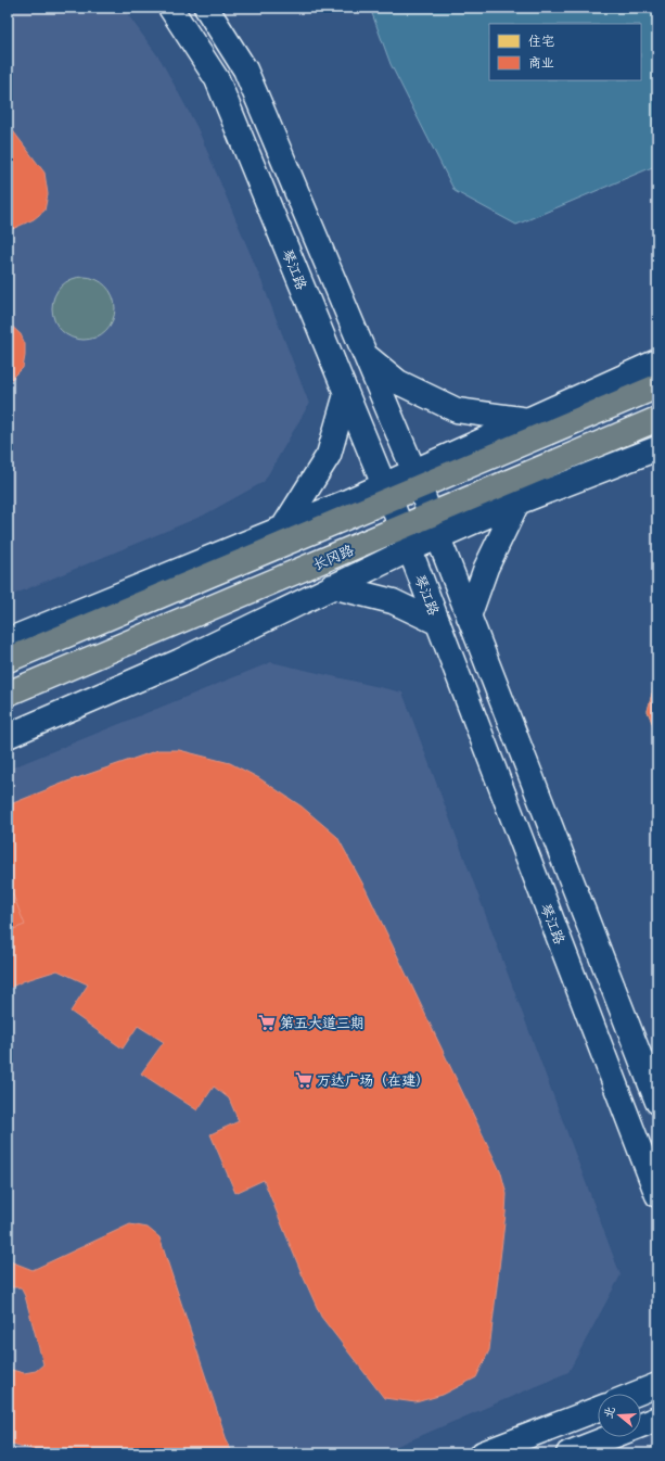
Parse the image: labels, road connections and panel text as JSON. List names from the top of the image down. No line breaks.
{"streets":{"main road":["琴江路","长冈路"]},"crossings":[["琴江路","长冈路"]],"places":{"supermarket":["第五大道三期","万达广场（在建）"]},"legend":["住宅","商业"],"north":"left"}
